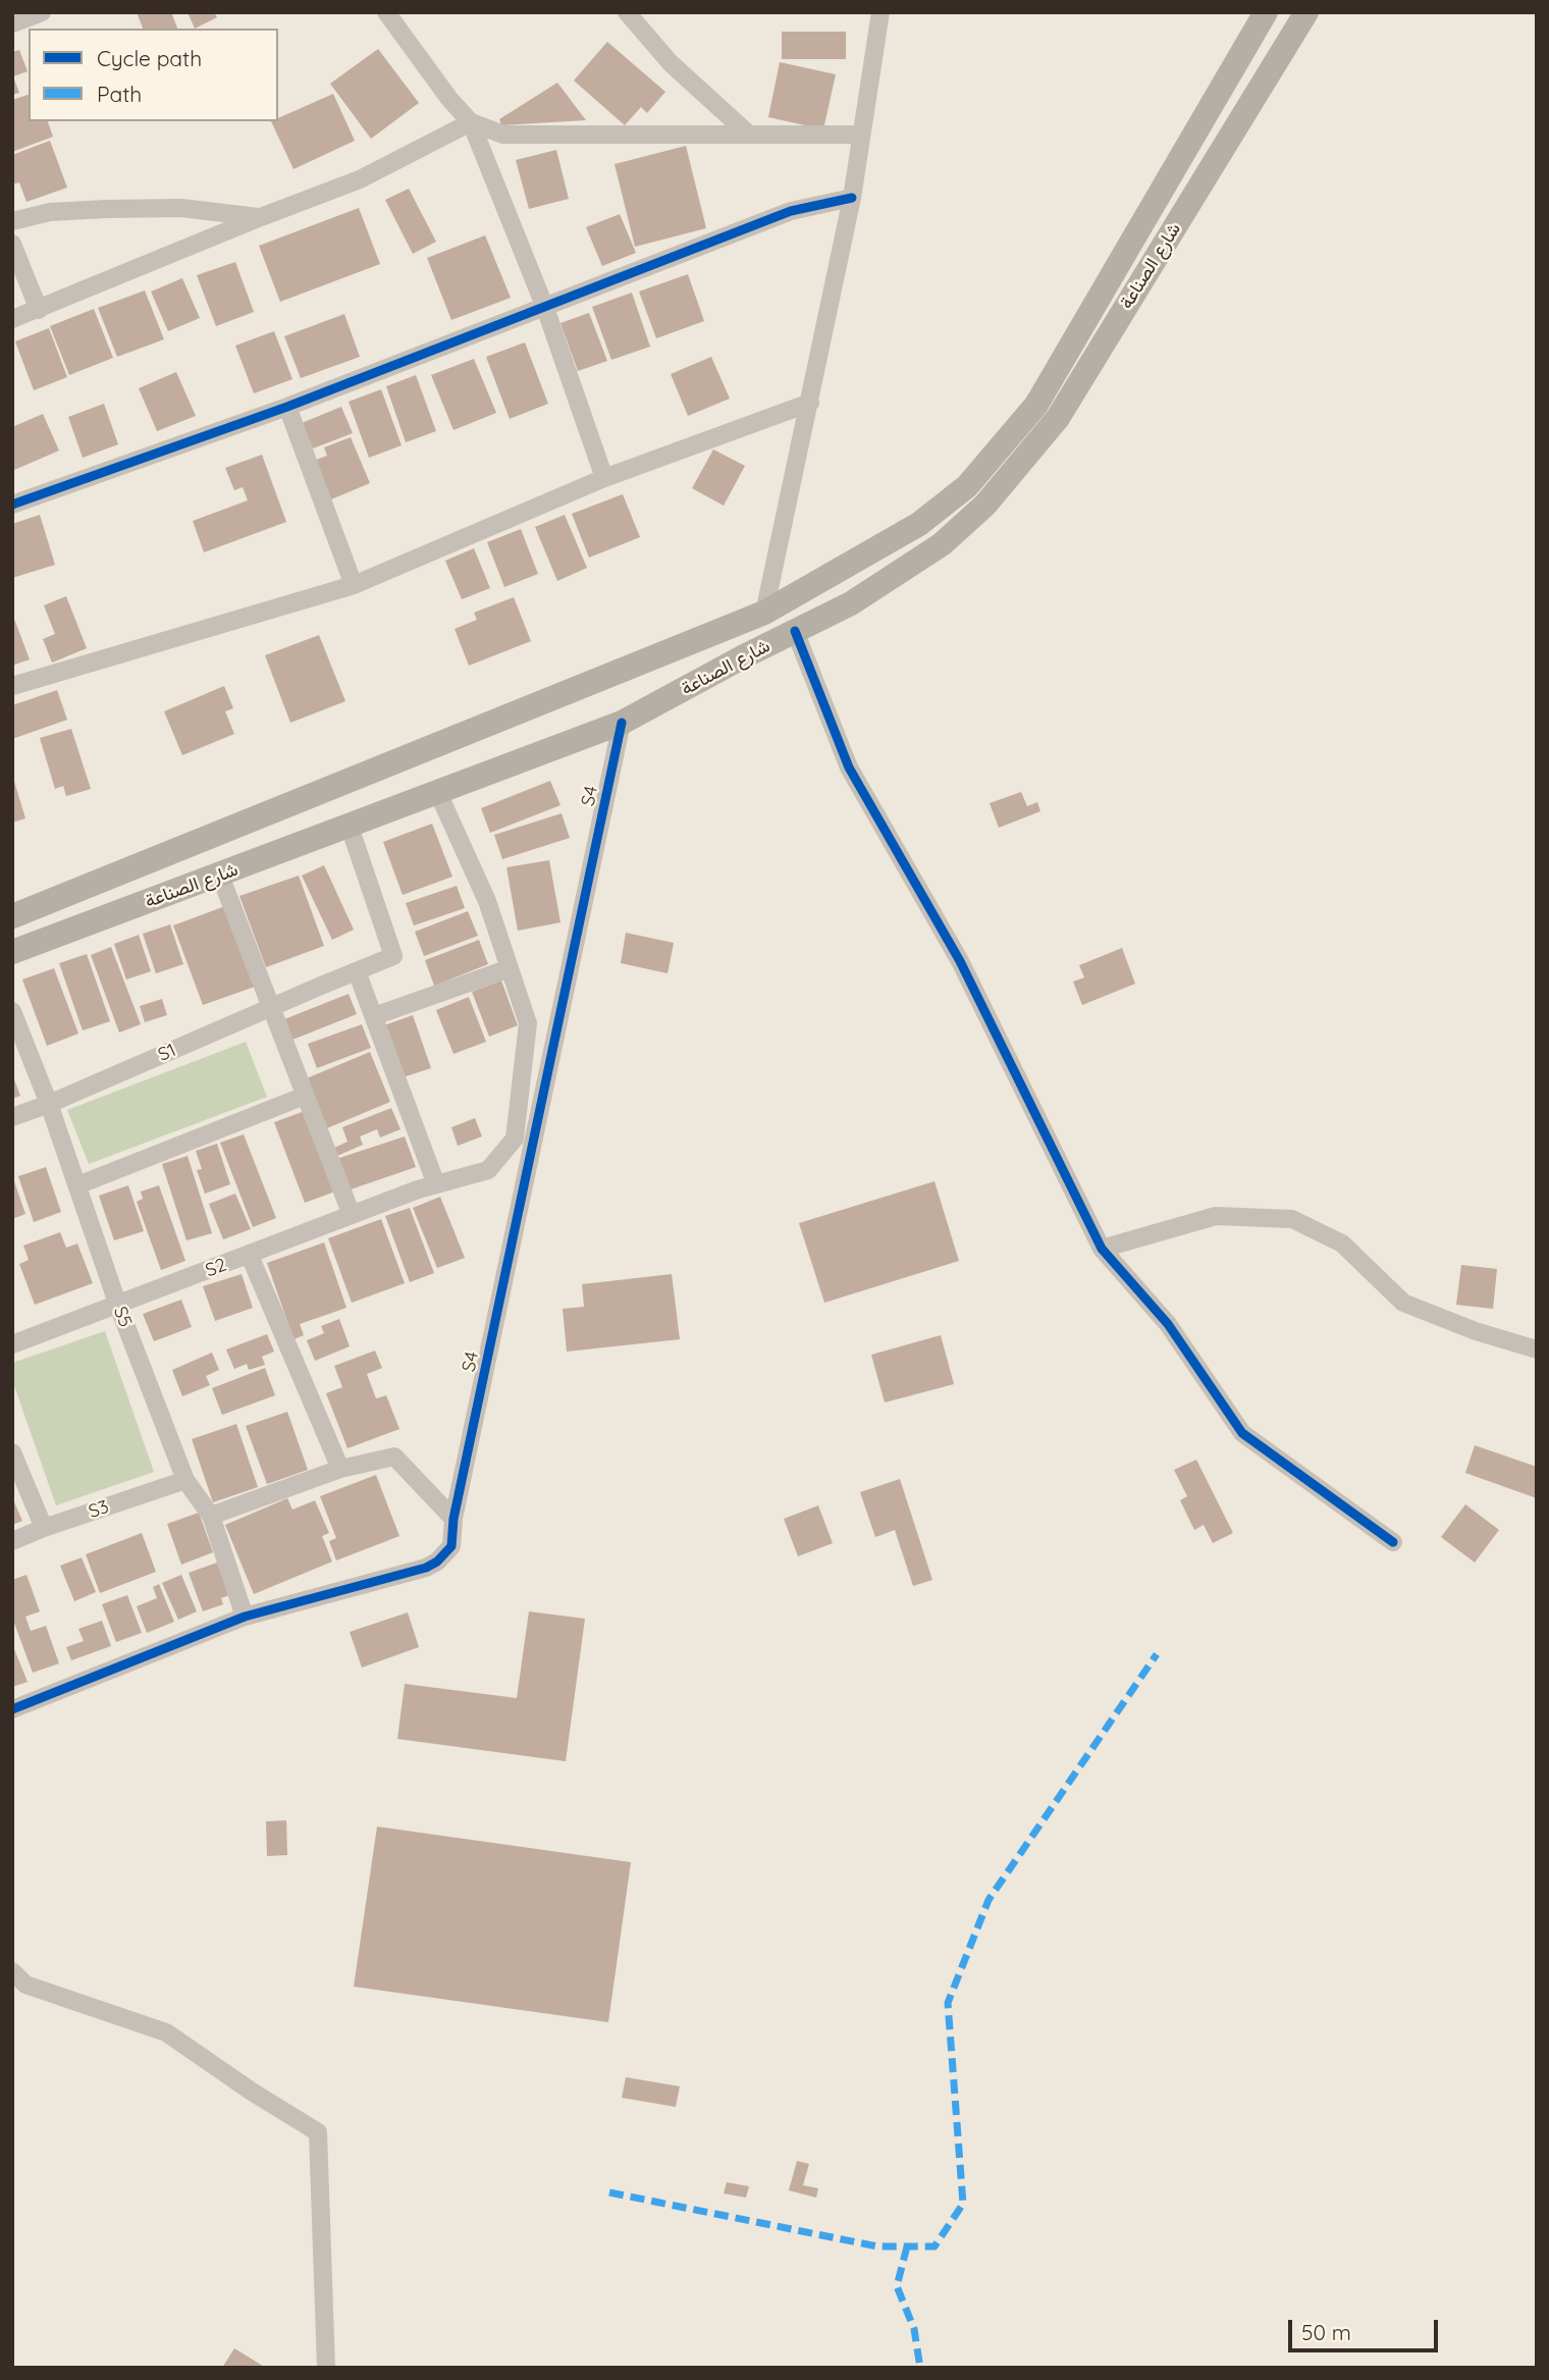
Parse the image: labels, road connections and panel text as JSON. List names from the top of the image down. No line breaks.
{"streets":{"main road":["شارع الصناعة"],"street":["S4","S1","S2","S5","S3"]},"crossings":[["شارع الصناعة","S4"],["شارع الصناعة","S1"],["شارع الصناعة","S2"],["S4","S5"],["S1","S5"],["S2","S5"],["S5","S3"]],"legend":["Cycle path","Path"],"scale_bar":"50 m"}
